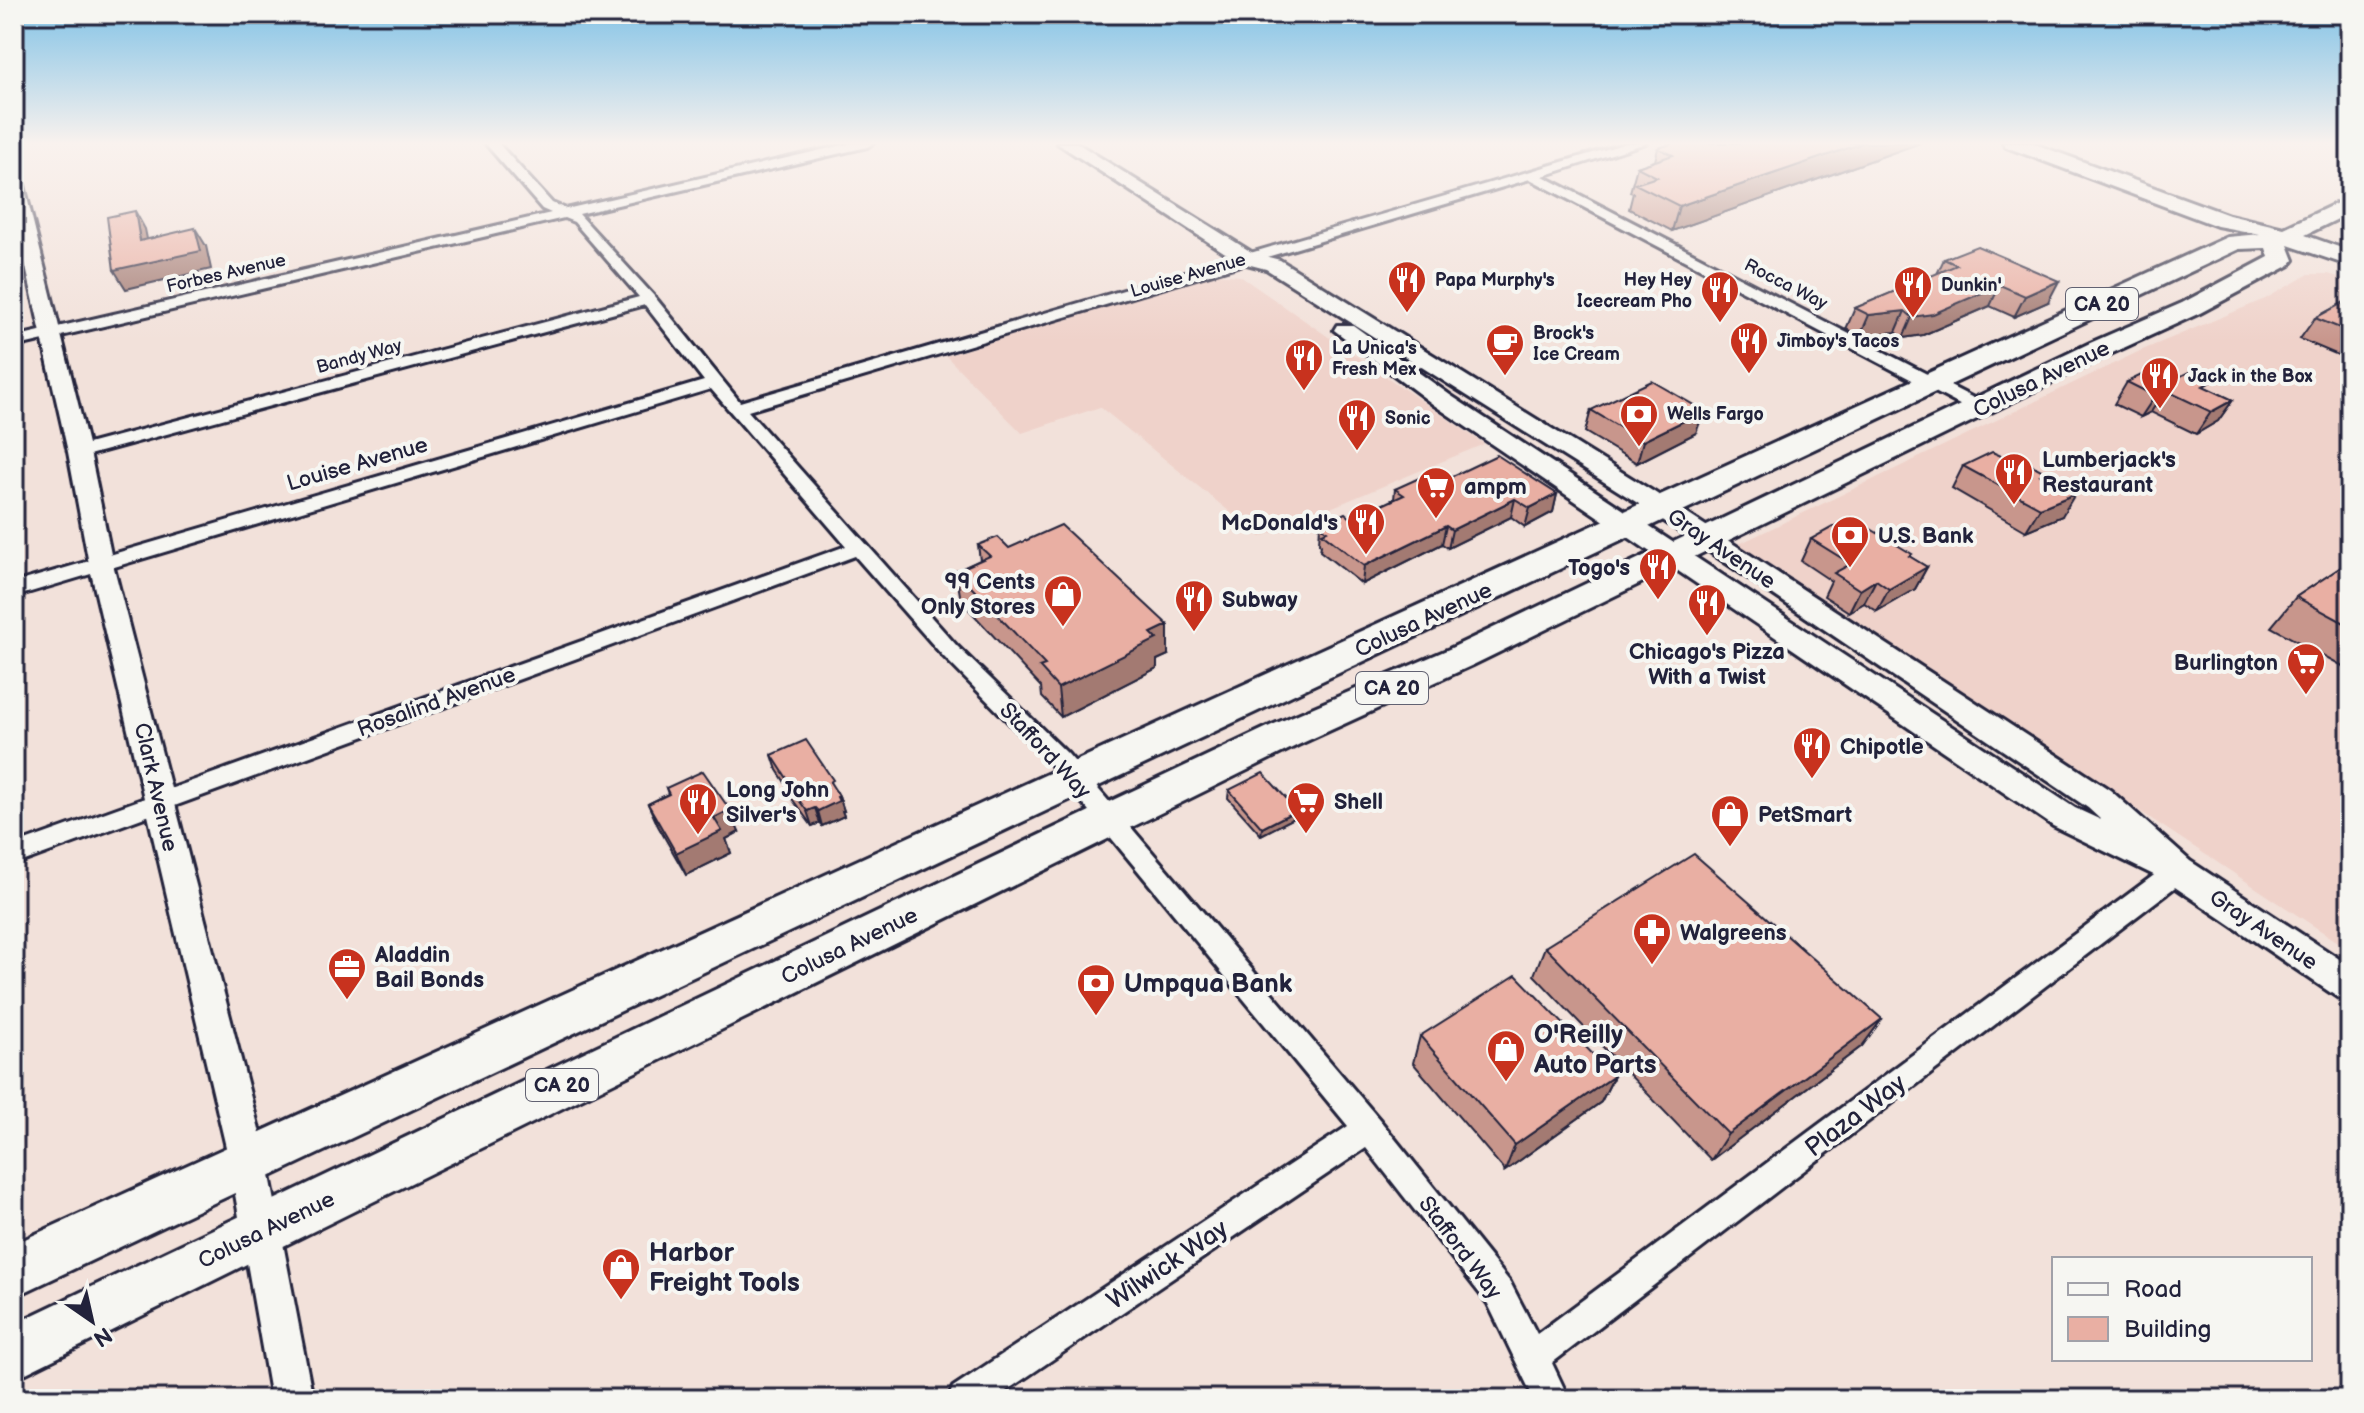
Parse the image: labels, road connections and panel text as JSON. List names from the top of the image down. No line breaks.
{"streets":{"highway":["CA 20","Colusa Avenue"],"main road":["Gray Avenue"],"street":["Forbes Avenue","Louise Avenue","Rocca Way","Bandy Way","Rosalind Avenue","Stafford Way","Clark Avenue","Plaza Way","Wilwick Way"]},"crossings":[["Forbes Avenue","Stafford Way"],["Forbes Avenue","Clark Avenue"],["Louise Avenue","Gray Avenue"],["Louise Avenue","Stafford Way"],["Louise Avenue","Clark Avenue"],["Rocca Way","Colusa Avenue"],["CA 20","Colusa Avenue"],["Bandy Way","Stafford Way"],["Bandy Way","Clark Avenue"],["Colusa Avenue","Gray Avenue"],["Colusa Avenue","Stafford Way"],["Colusa Avenue","Clark Avenue"],["Gray Avenue","Plaza Way"],["Rosalind Avenue","Stafford Way"],["Rosalind Avenue","Clark Avenue"],["Stafford Way","Plaza Way"],["Stafford Way","Wilwick Way"]],"places":{"restaurant":["Papa Murphy's","Dunkin'","Hey Hey Icecream Pho","Jimboy's Tacos","La Unica's Fresh Mex","Jack in the Box","Sonic","Lumberjack's Restaurant","McDonald's","Togo's","Subway","Chicago's Pizza With a Twist","Chipotle","Long John Silver's"],"cafe":["Brock's Ice Cream"],"bank":["Wells Fargo","U.S. Bank","Umpqua Bank"],"supermarket":["ampm","Burlington","Shell"],"shop":["99 Cents Only Stores","PetSmart","O'Reilly Auto Parts","Harbor Freight Tools"],"pharmacy":["Walgreens"],"office":["Aladdin Bail Bonds"]},"legend":["Road","Building"],"north":"bottom right"}
